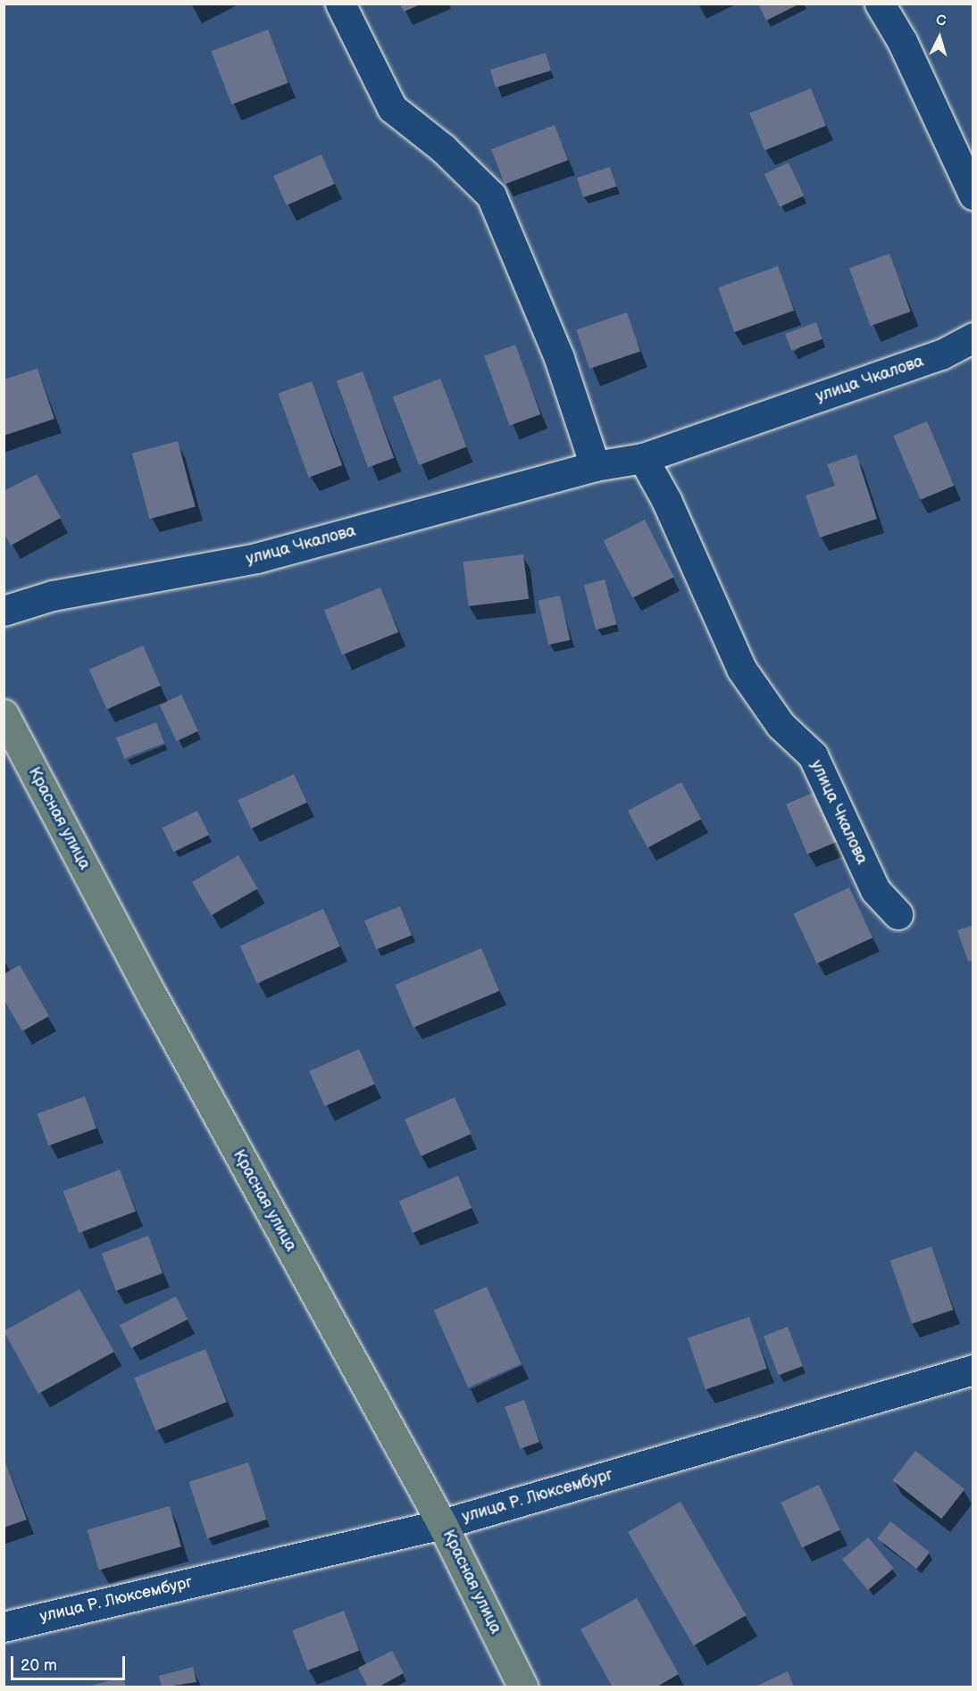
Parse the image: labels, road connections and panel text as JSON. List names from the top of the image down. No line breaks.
{"streets":{"main road":["Красная улица"],"street":["улица Чкалова","улица Р. Люксембург"]},"crossings":[["Красная улица","улица Р. Люксембург"]],"scale_bar":"20 m","north":"top"}
